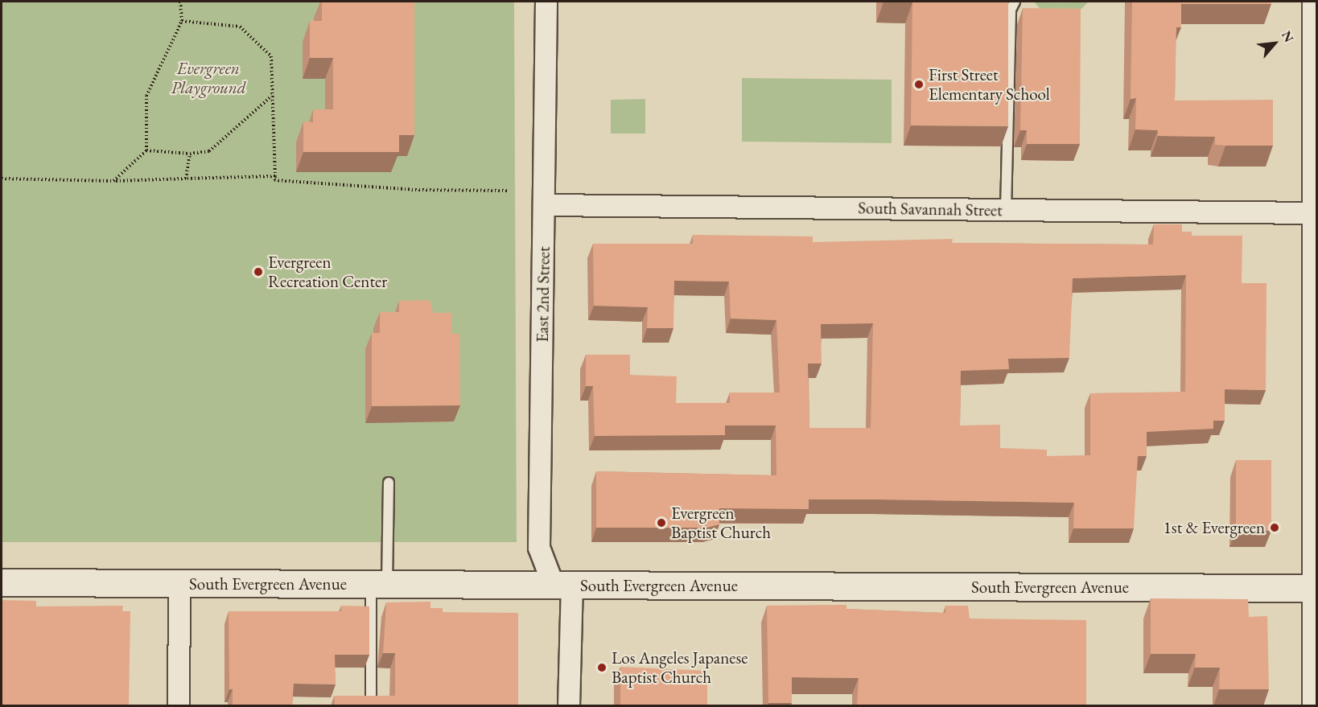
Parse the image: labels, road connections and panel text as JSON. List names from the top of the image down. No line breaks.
{"streets":{"street":["South Savannah Street","East 2nd Street","South Evergreen Avenue"]},"crossings":[["South Savannah Street","East 2nd Street"],["East 2nd Street","South Evergreen Avenue"]],"parks":["Evergreen Playground"],"places":["First Street Elementary School","Evergreen Recreation Center","Evergreen Baptist Church","1st & Evergreen","Los Angeles Japanese Baptist Church"],"north":"top right"}
